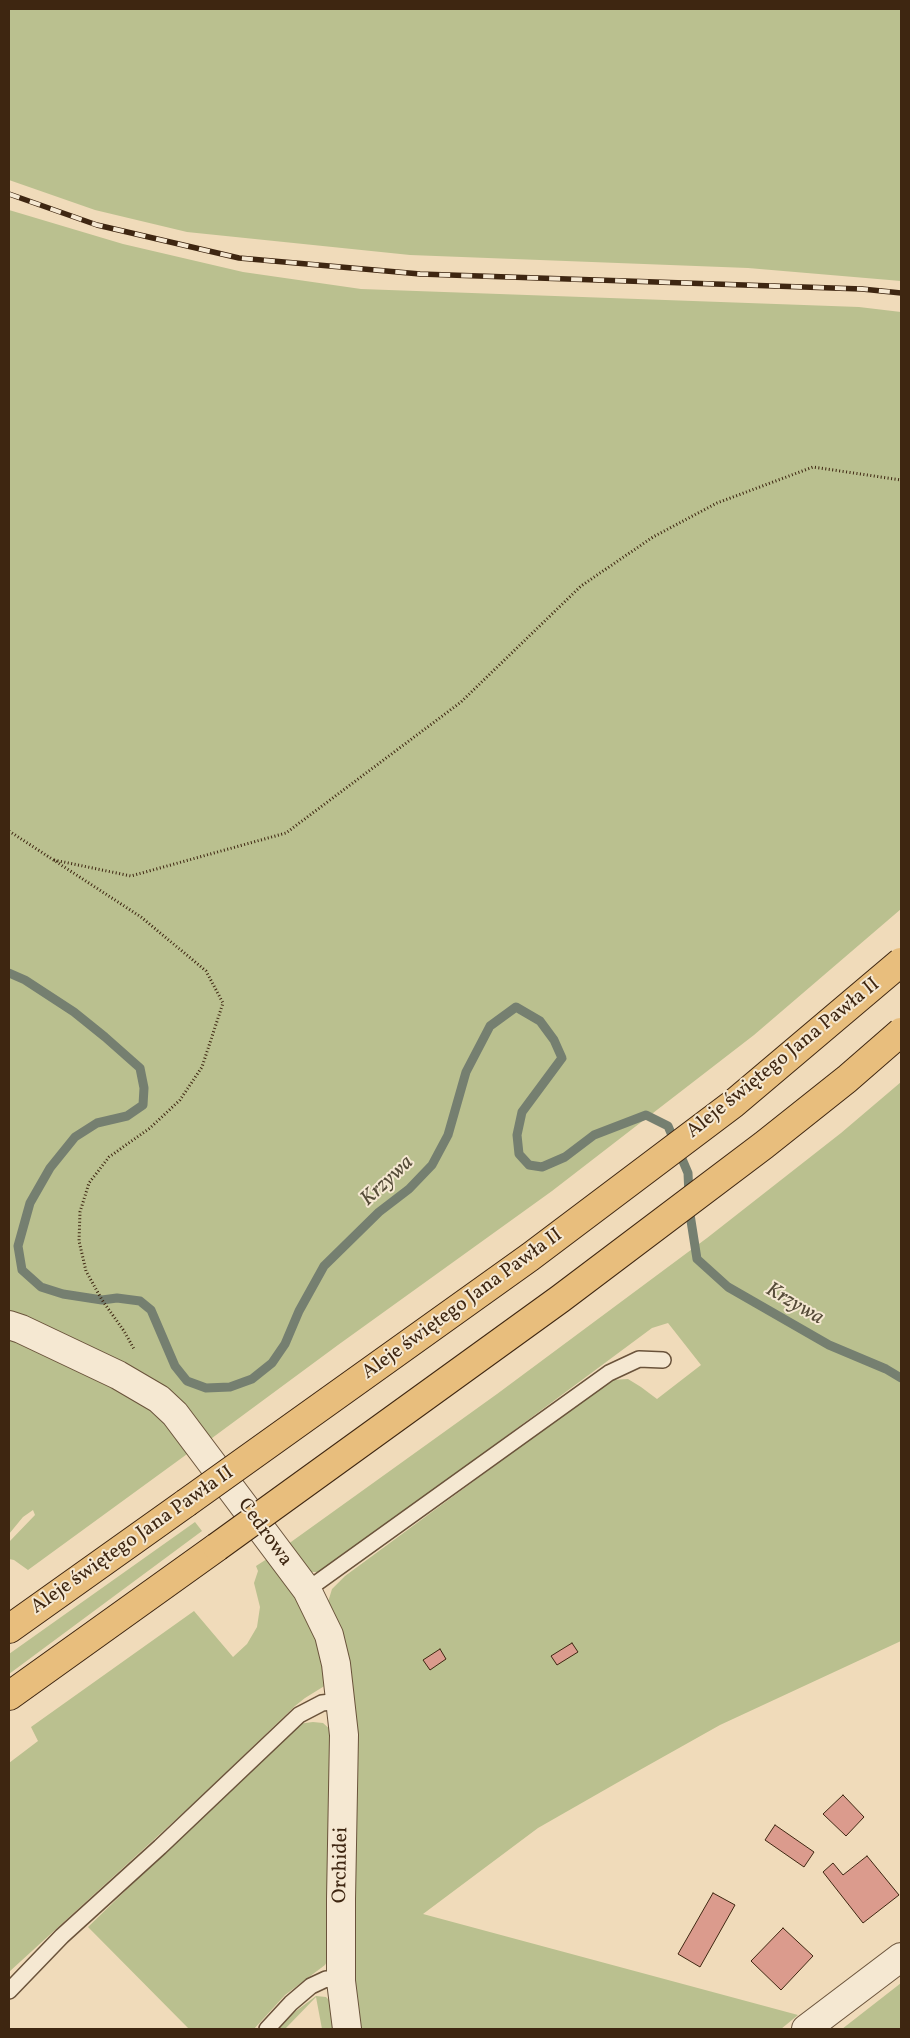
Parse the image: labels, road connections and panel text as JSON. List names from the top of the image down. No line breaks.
{"streets":{"highway":["Aleje świętego Jana Pawła II"],"street":["Cedrowa","Orchidei"]},"crossings":[["Cedrowa","Orchidei"]],"water":["Krzywa"]}
